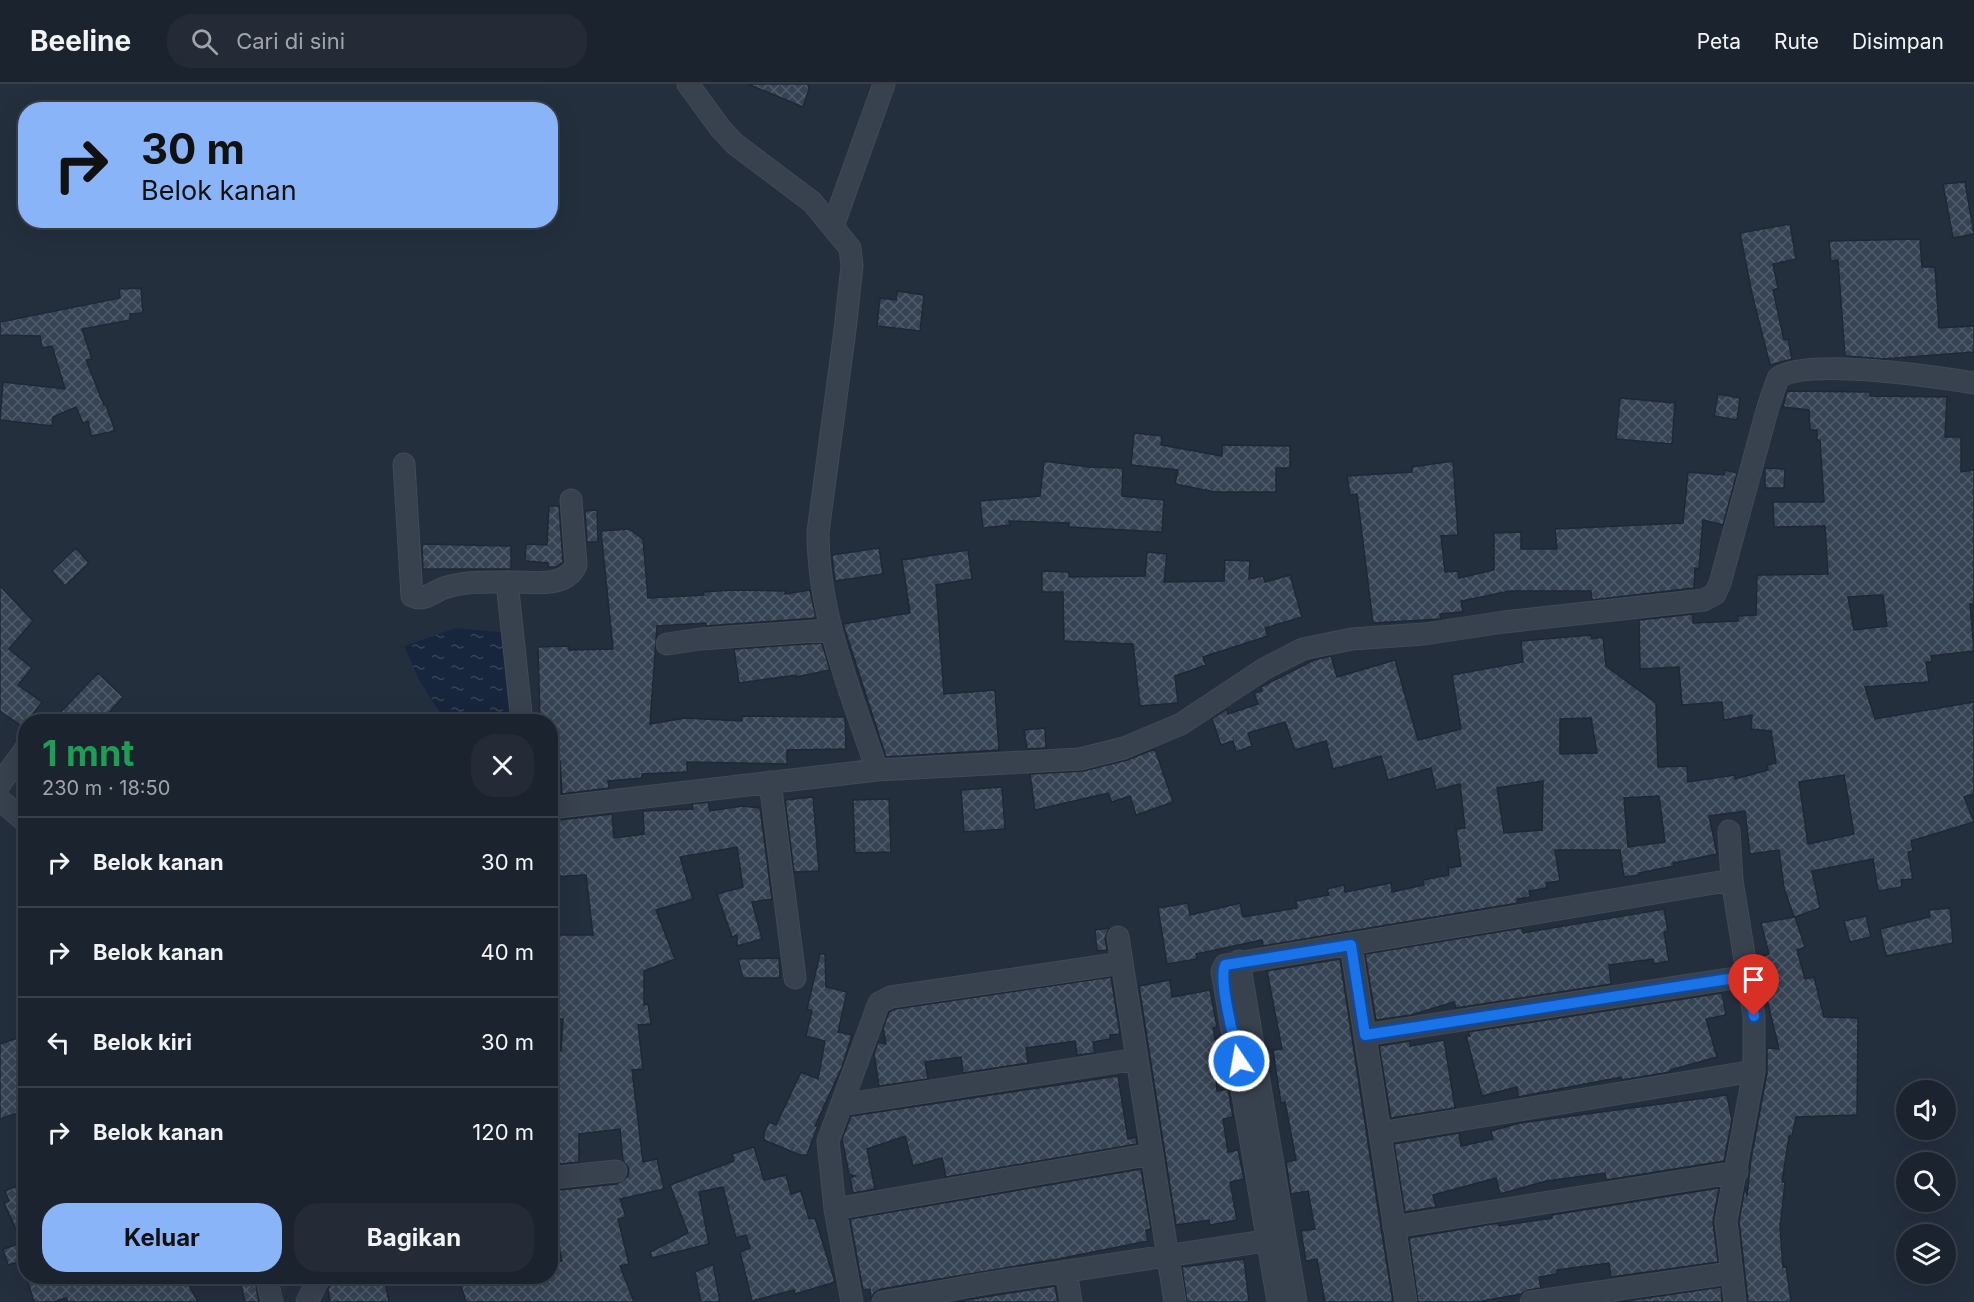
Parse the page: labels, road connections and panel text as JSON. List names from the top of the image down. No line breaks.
{"page":{"header":"Beeline","search":"Cari di sini","nav":["Peta","Rute","Disimpan"],"turn":["30 m","Belok kanan"],"heading":["1 mnt","230 m · 18:50"],"list":[{"name":"Belok kanan","value":"30 m"},{"name":"Belok kanan","value":"40 m"},{"name":"Belok kiri","value":"30 m"},{"name":"Belok kanan","value":"120 m"}],"buttons":["Keluar","Bagikan"]}}
